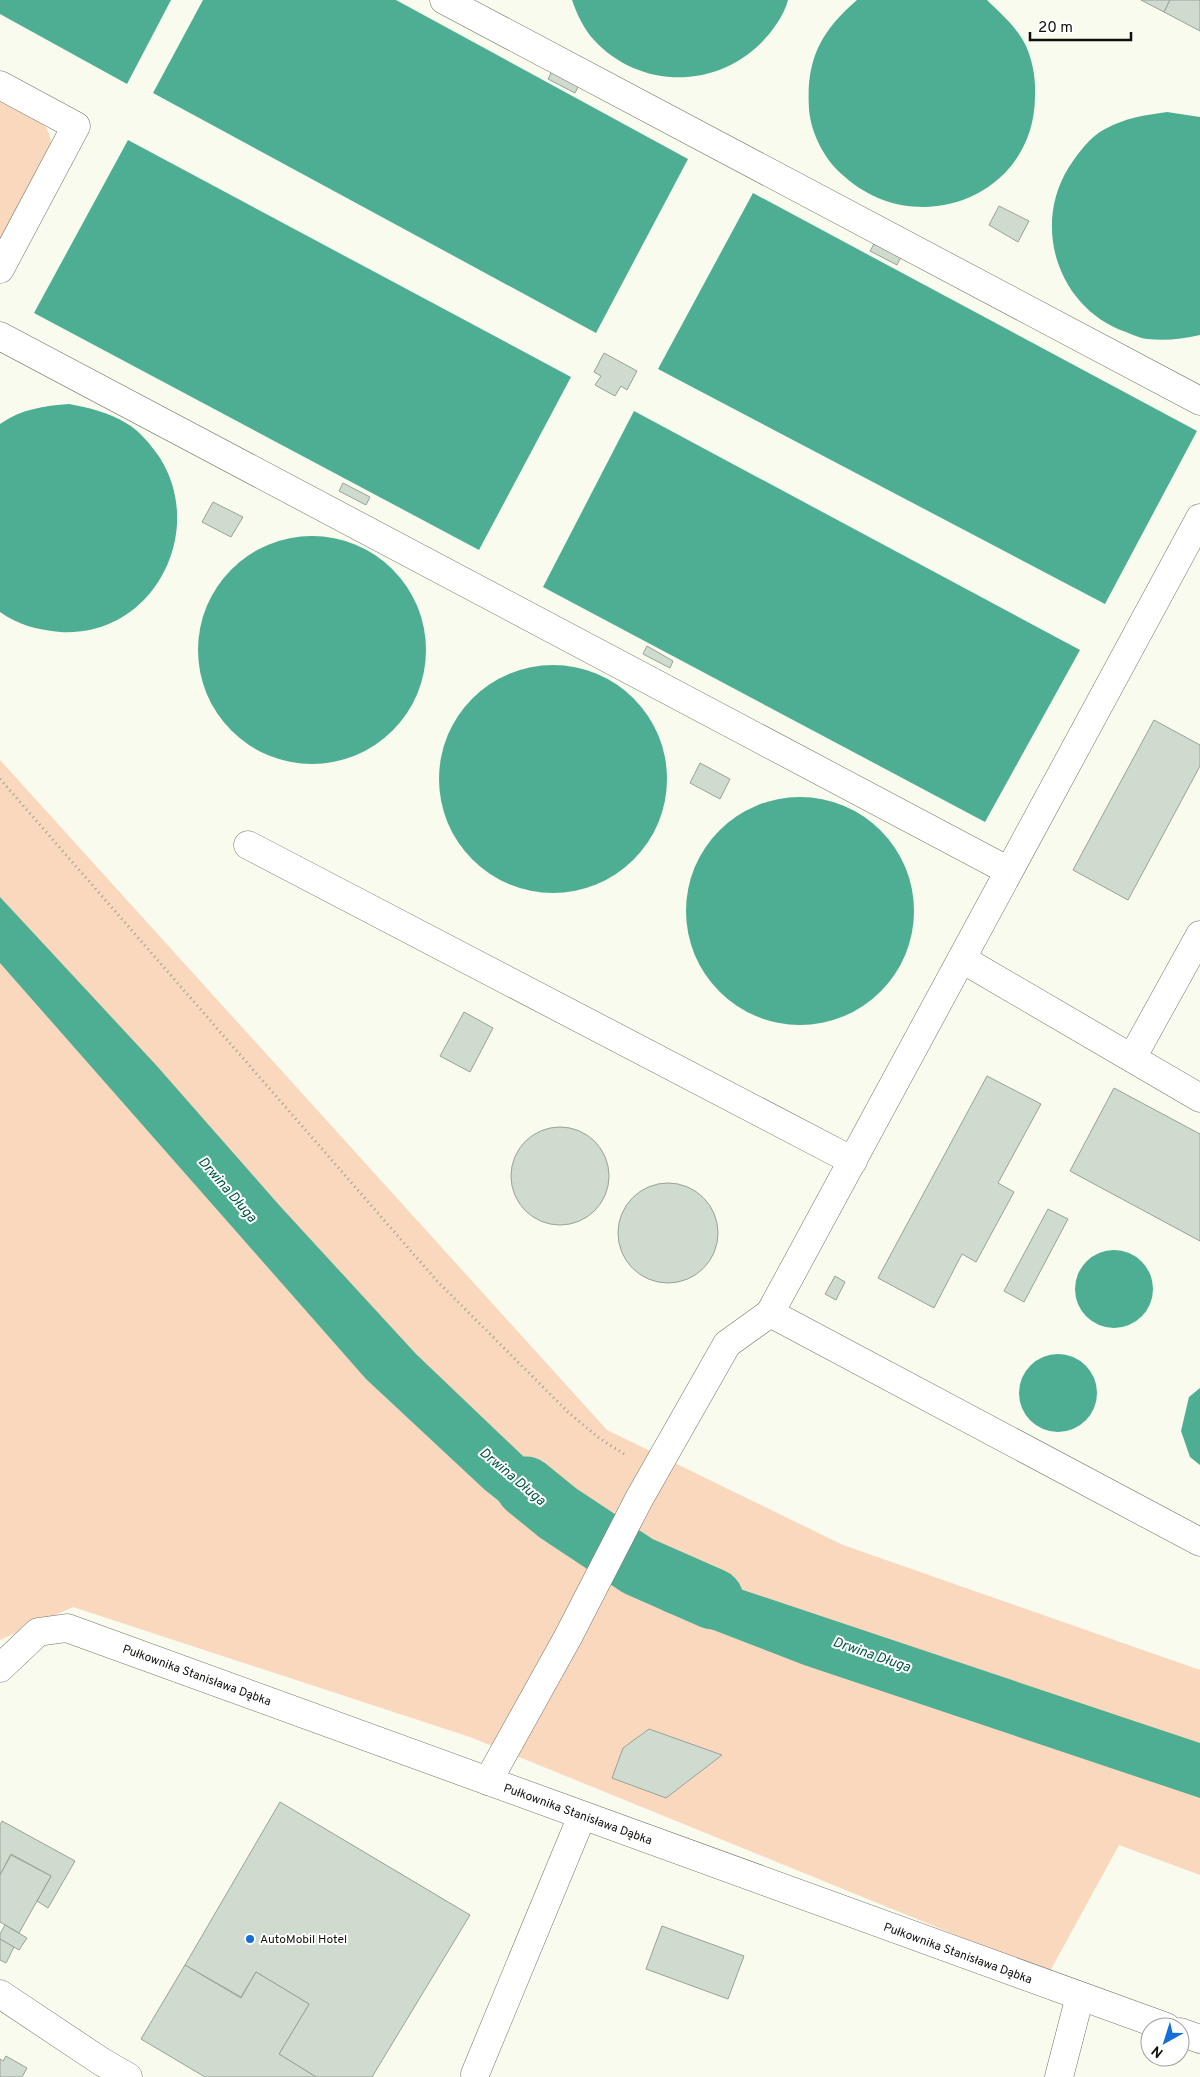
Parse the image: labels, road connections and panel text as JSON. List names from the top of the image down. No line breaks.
{"streets":{"street":["Pułkownika Stanisława Dąbka"]},"water":["Drwina Długa"],"places":["AutoMobil Hotel"],"scale_bar":"20 m","north":"bottom left"}
